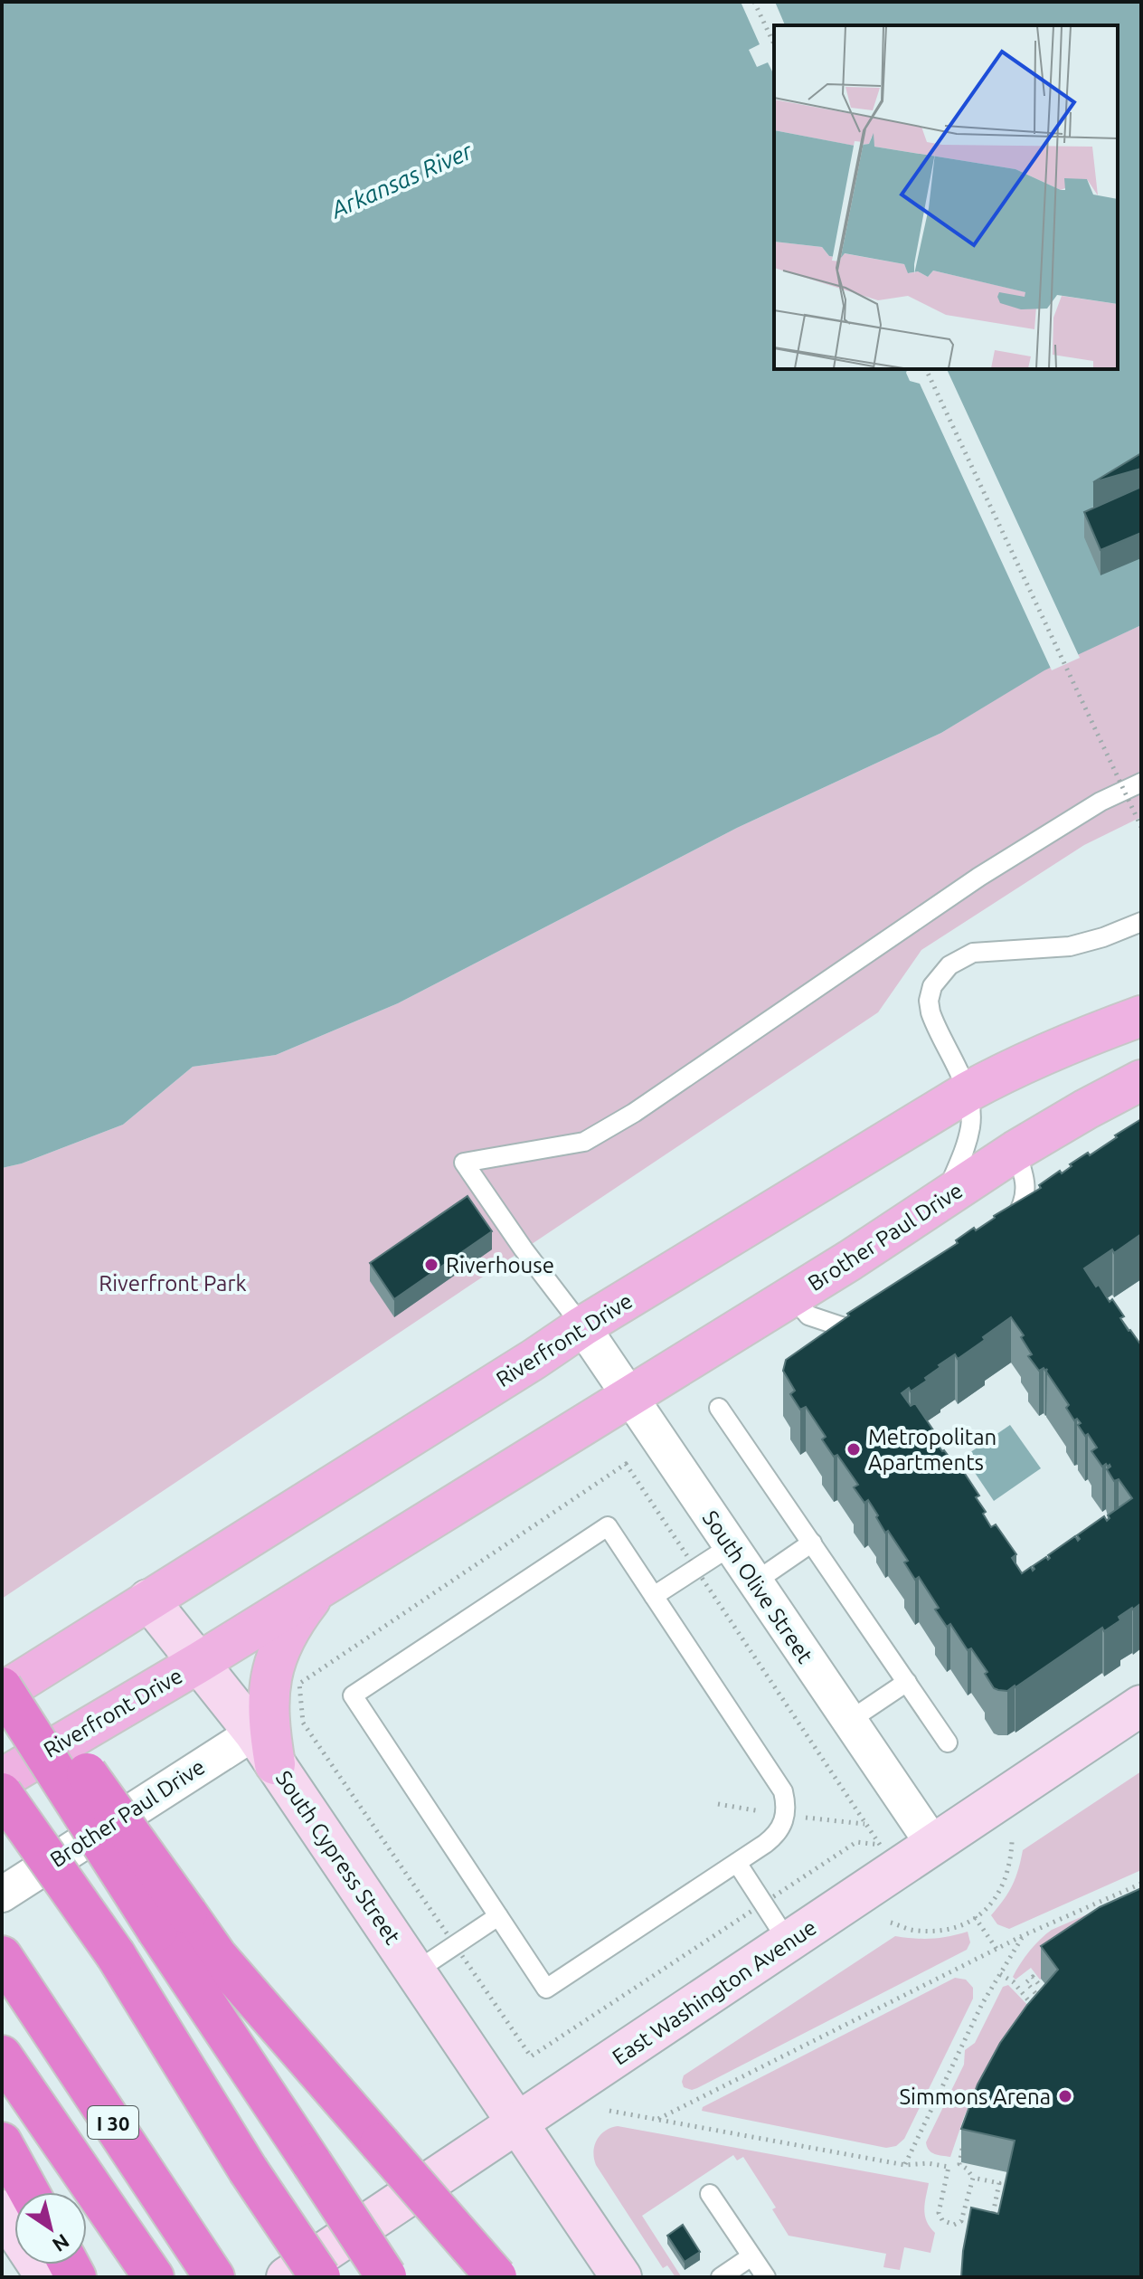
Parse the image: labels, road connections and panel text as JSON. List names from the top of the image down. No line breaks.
{"streets":{"highway":["I 30"],"main road":["Brother Paul Drive","Riverfront Drive"],"street":["South Olive Street","South Cypress Street","East Washington Avenue"]},"crossings":[["Brother Paul Drive","Riverfront Drive"],["Brother Paul Drive","South Olive Street"],["Brother Paul Drive","South Cypress Street"],["Riverfront Drive","South Olive Street"],["Riverfront Drive","South Cypress Street"],["South Olive Street","East Washington Avenue"],["South Cypress Street","East Washington Avenue"]],"water":["Arkansas River"],"parks":["Riverfront Park"],"places":["Riverhouse","Metropolitan Apartments","Simmons Arena"],"north":"bottom right"}
